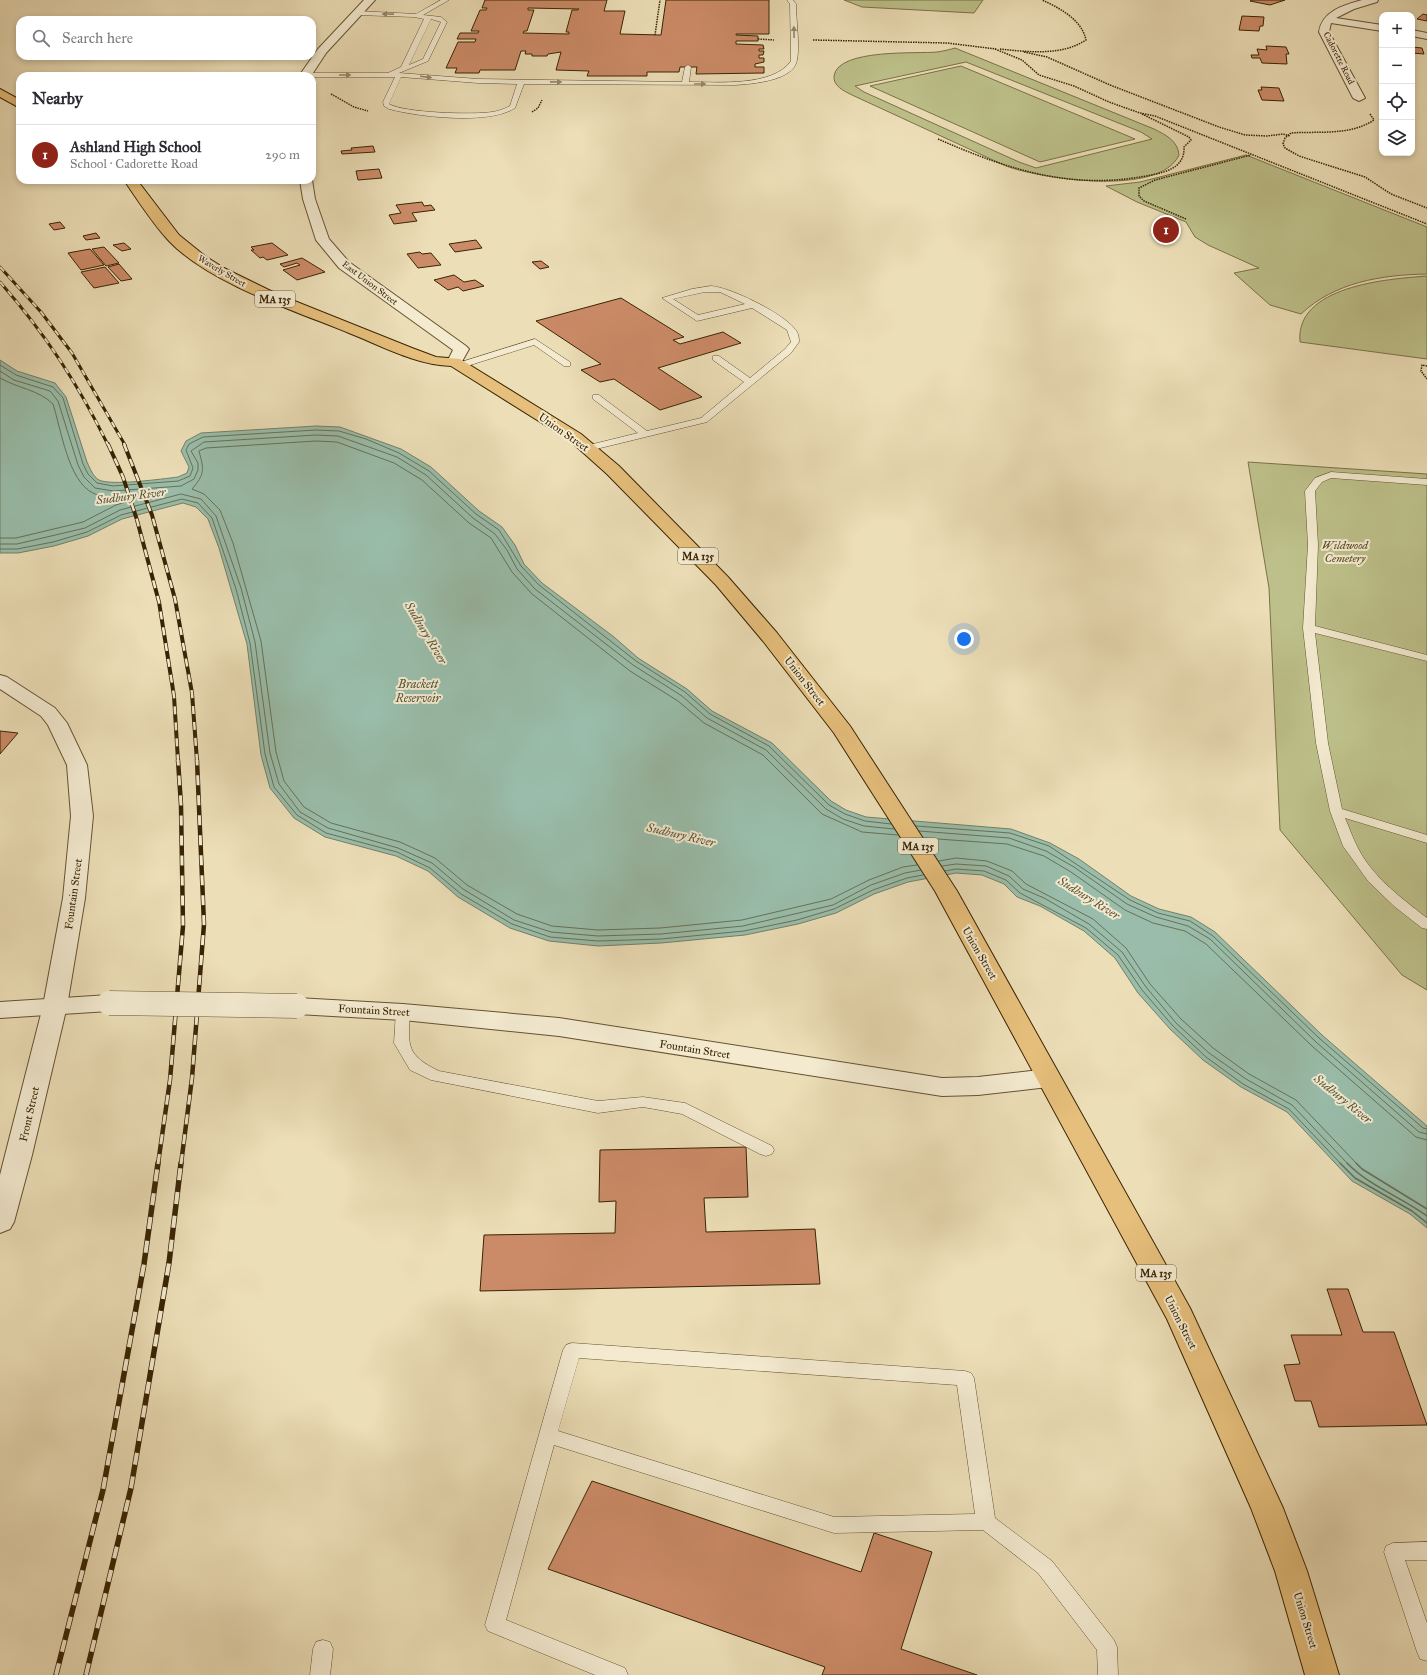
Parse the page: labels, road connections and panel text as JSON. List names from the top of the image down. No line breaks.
{"streets":{"main road":["Waverly Street","MA 135","Union Street"],"street":["Cadorette Road","East Union Street","Fountain Street","Front Street"]},"crossings":[["Waverly Street","East Union Street"],["Waverly Street","Union Street"],["East Union Street","Union Street"],["Union Street","Fountain Street"],["Fountain Street","Front Street"]],"water":["Sudbury River","Brackett Reservoir"],"parks":["Wildwood Cemetery"],"page":{"map_buttons":["+","−"],"search":"Search here","heading":"Nearby","list":[{"mark":"1","name":"Ashland High School","note":"School · Cadorette Road","value":"290 m"}],"pins":"1"}}
